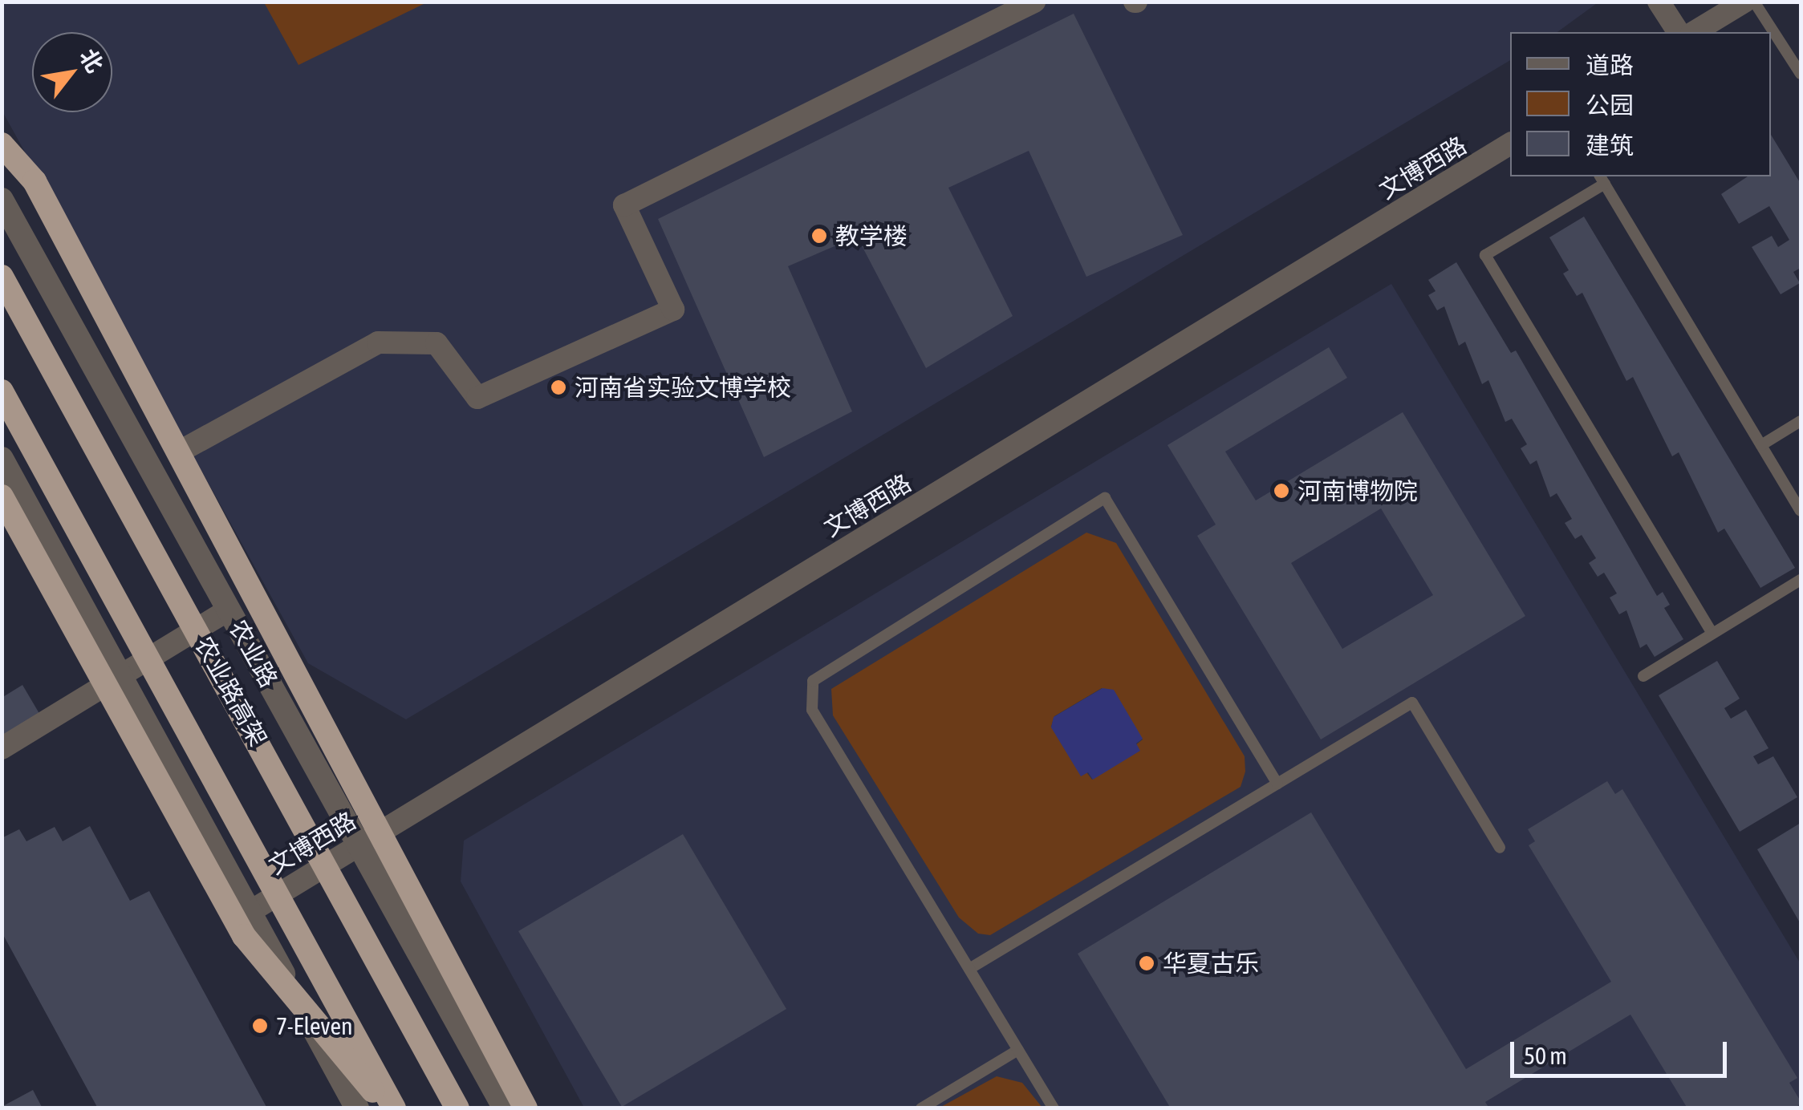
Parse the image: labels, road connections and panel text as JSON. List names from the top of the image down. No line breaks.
{"streets":{"highway":["农业路高架"],"street":["文博西路","农业路"]},"crossings":[["文博西路","农业路"]],"places":["教学楼","河南省实验文博学校","河南博物院","华夏古乐","7-Eleven"],"legend":["道路","公园","建筑"],"scale_bar":"50 m","north":"top right"}
